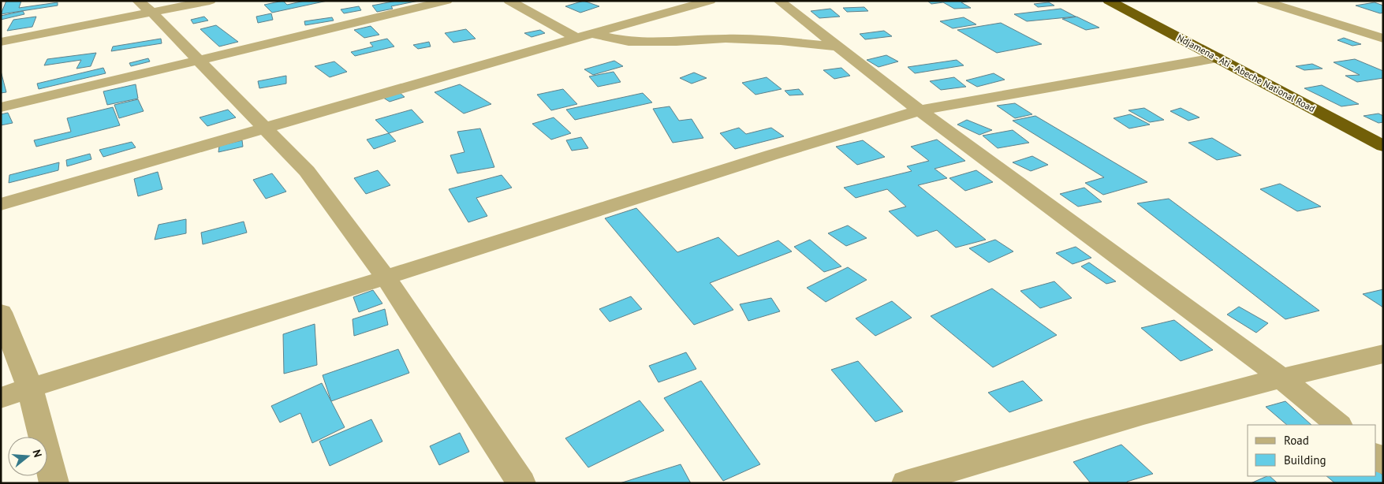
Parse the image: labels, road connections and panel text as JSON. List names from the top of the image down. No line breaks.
{"streets":{"highway":["Ndjamena - Ati - Abeche National Road"]},"legend":["Road","Building"],"north":"right"}
